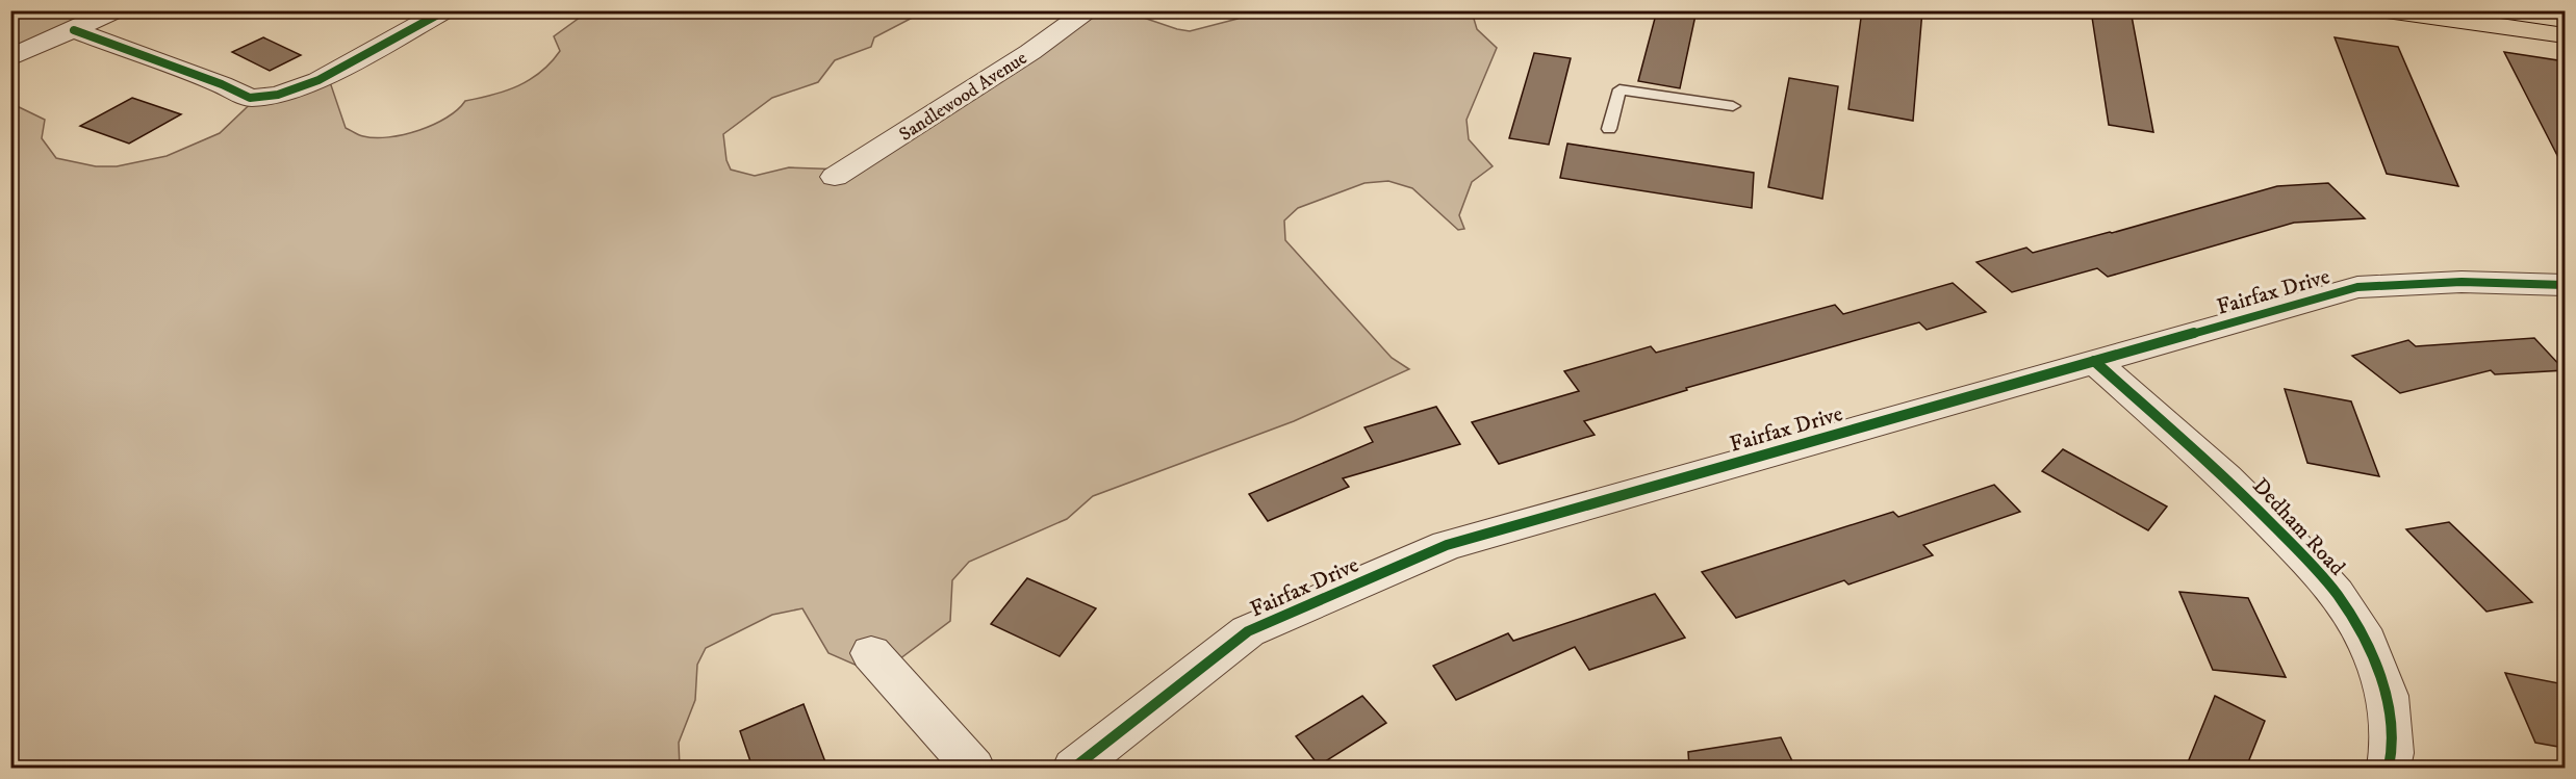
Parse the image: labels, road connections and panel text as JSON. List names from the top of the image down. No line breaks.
{"streets":{"street":["Sandlewood Avenue","Fairfax Drive","Dedham Road"]},"crossings":[["Fairfax Drive","Dedham Road"]]}
